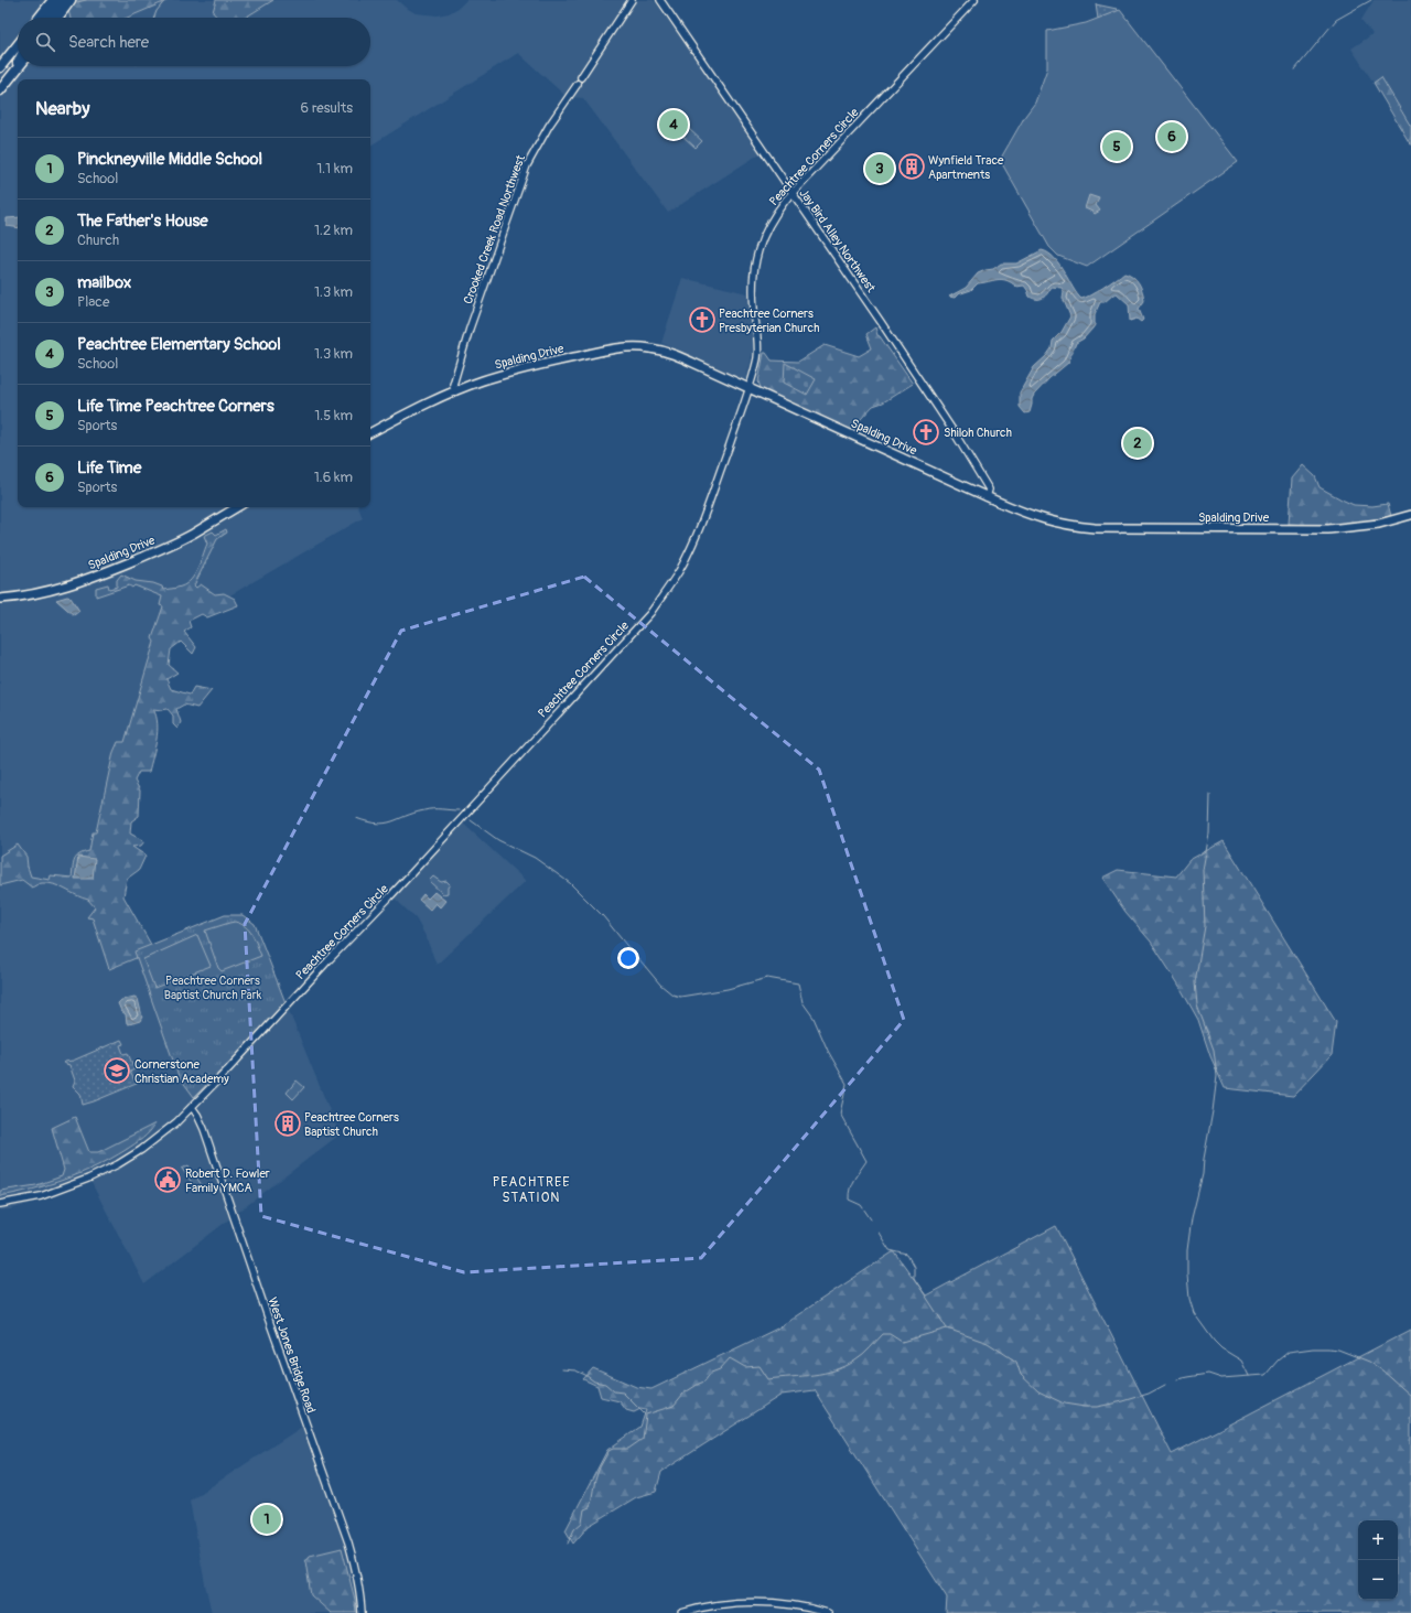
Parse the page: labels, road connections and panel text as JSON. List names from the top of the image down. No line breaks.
{"streets":{"main road":["Spalding Drive"],"street":["Peachtree Corners Circle","Crooked Creek Road Northwest","Jay Bird Alley Northwest","West Jones Bridge Road"]},"crossings":[["Peachtree Corners Circle","Jay Bird Alley Northwest"],["Peachtree Corners Circle","Spalding Drive"],["Peachtree Corners Circle","West Jones Bridge Road"],["Crooked Creek Road Northwest","Spalding Drive"],["Jay Bird Alley Northwest","Spalding Drive"]],"districts":["PEACHTREE STATION"],"parks":["Peachtree Corners Baptist Church Park"],"places":{"building":["Wynfield Trace Apartments","Peachtree Corners Baptist Church"],"church":["Peachtree Corners Presbyterian Church","Shiloh Church"],"school or university":["Cornerstone Christian Academy"],"public building":["Robert D. Fowler Family YMCA"]},"page":{"search":"Search here","heading":["Nearby","6 results"],"pins":["4","6","5","3","2","1"],"list":[{"mark":"1","name":"Pinckneyville Middle School","note":"School","value":"1.1 km"},{"mark":"2","name":"The Father's House","note":"Church","value":"1.2 km"},{"mark":"3","name":"mailbox","note":"Place","value":"1.3 km"},{"mark":"4","name":"Peachtree Elementary School","note":"School","value":"1.3 km"},{"mark":"5","name":"Life Time Peachtree Corners","note":"Sports","value":"1.5 km"},{"mark":"6","name":"Life Time","note":"Sports","value":"1.6 km"}],"map_buttons":["+","−"]}}
